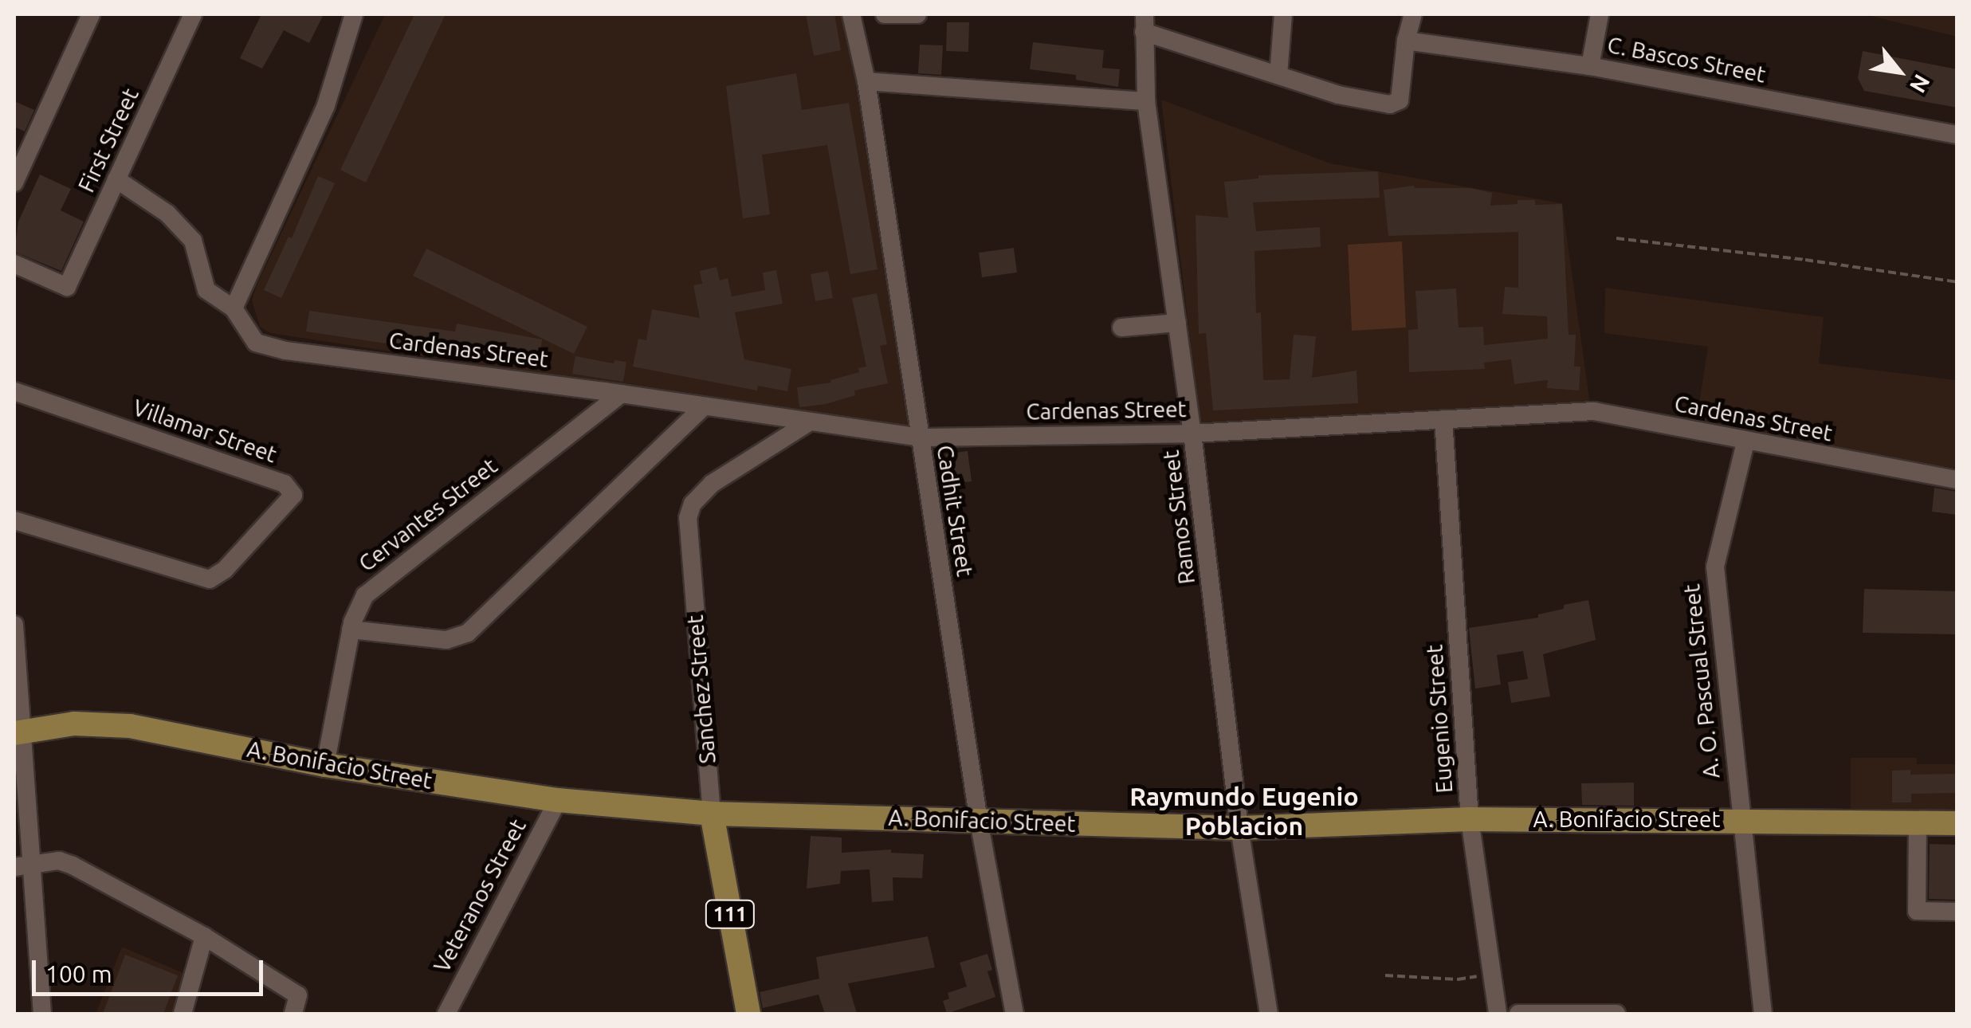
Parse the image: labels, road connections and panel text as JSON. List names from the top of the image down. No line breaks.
{"streets":{"main road":["Sanchez Street","A. Bonifacio Street","111"],"street":["C. Bascos Street","First Street","Cardenas Street","Villamar Street","Cadhit Street","Cervantes Street","Ramos Street","A. O. Pascual Street","Eugenio Street","Veteranos Street"]},"crossings":[["Cardenas Street","Cadhit Street"],["Cardenas Street","Cervantes Street"],["Cardenas Street","Ramos Street"],["Cardenas Street","A. O. Pascual Street"],["Cardenas Street","Sanchez Street"],["Cardenas Street","Eugenio Street"],["Cadhit Street","A. Bonifacio Street"],["Cervantes Street","A. Bonifacio Street"],["Ramos Street","A. Bonifacio Street"],["A. O. Pascual Street","A. Bonifacio Street"],["Sanchez Street","A. Bonifacio Street"],["Eugenio Street","A. Bonifacio Street"],["A. Bonifacio Street","Veteranos Street"]],"districts":["Raymundo Eugenio Poblacion"],"scale_bar":"100 m","north":"bottom right"}
